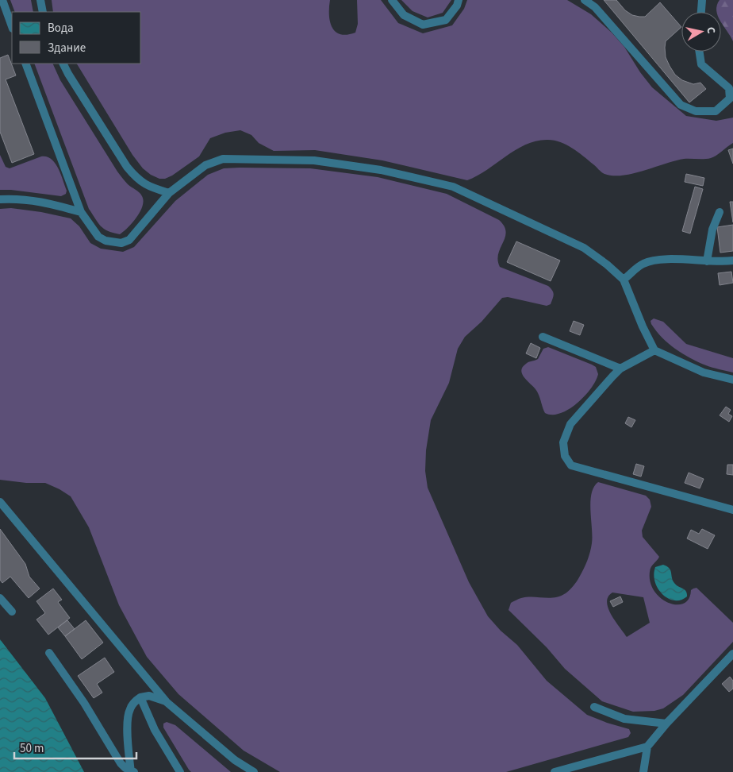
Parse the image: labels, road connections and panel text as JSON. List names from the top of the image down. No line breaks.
{"legend":["Вода","Здание"],"scale_bar":"50 m","north":"right"}
